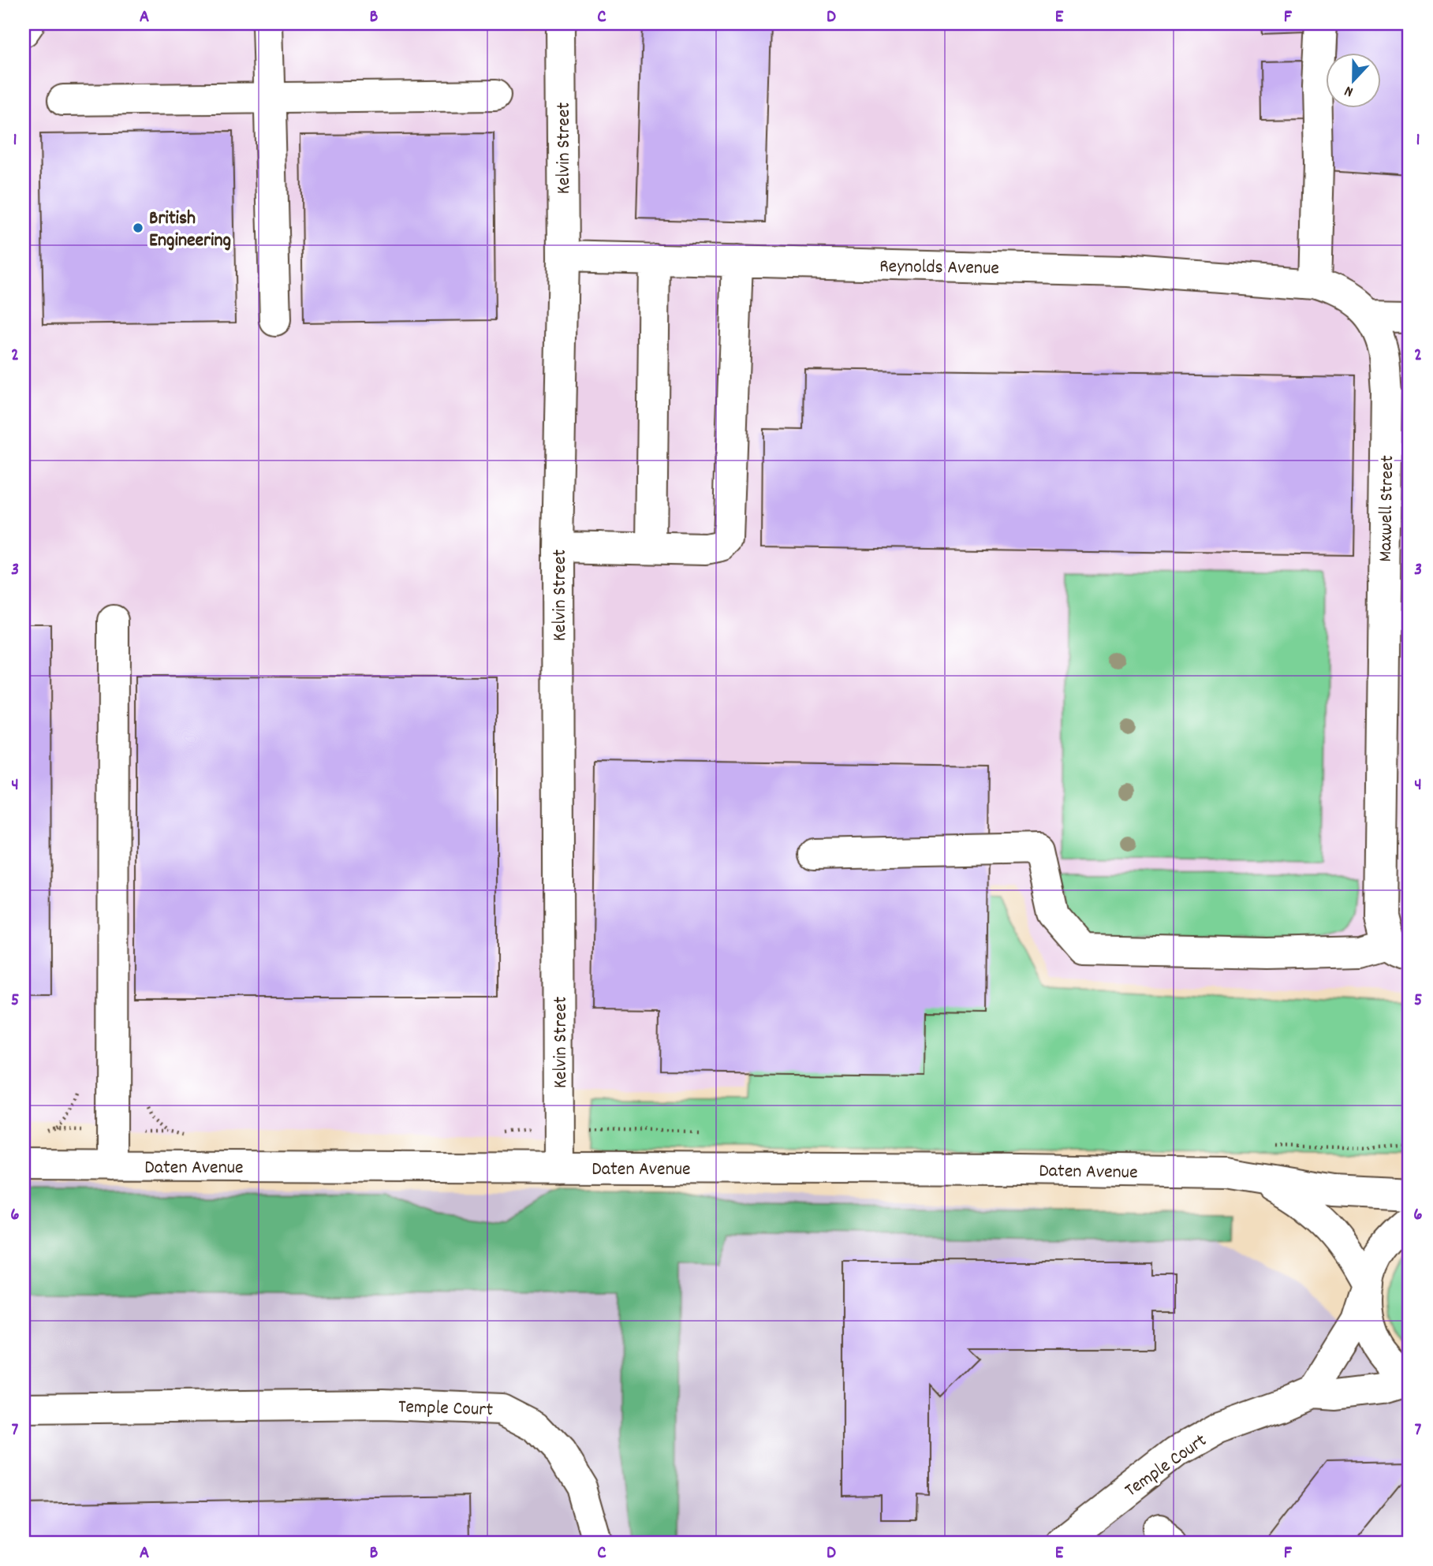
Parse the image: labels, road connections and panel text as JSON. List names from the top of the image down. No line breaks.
{"streets":{"street":["Kelvin Street","Reynolds Avenue","Maxwell Street","Daten Avenue","Temple Court"]},"crossings":[["Kelvin Street","Reynolds Avenue"],["Kelvin Street","Daten Avenue"],["Reynolds Avenue","Maxwell Street"]],"places":["British Engineering"],"north":"bottom","grid":{"columns":["A","B","C","D","E","F"],"rows":["1","2","3","4","5","6","7"]}}
